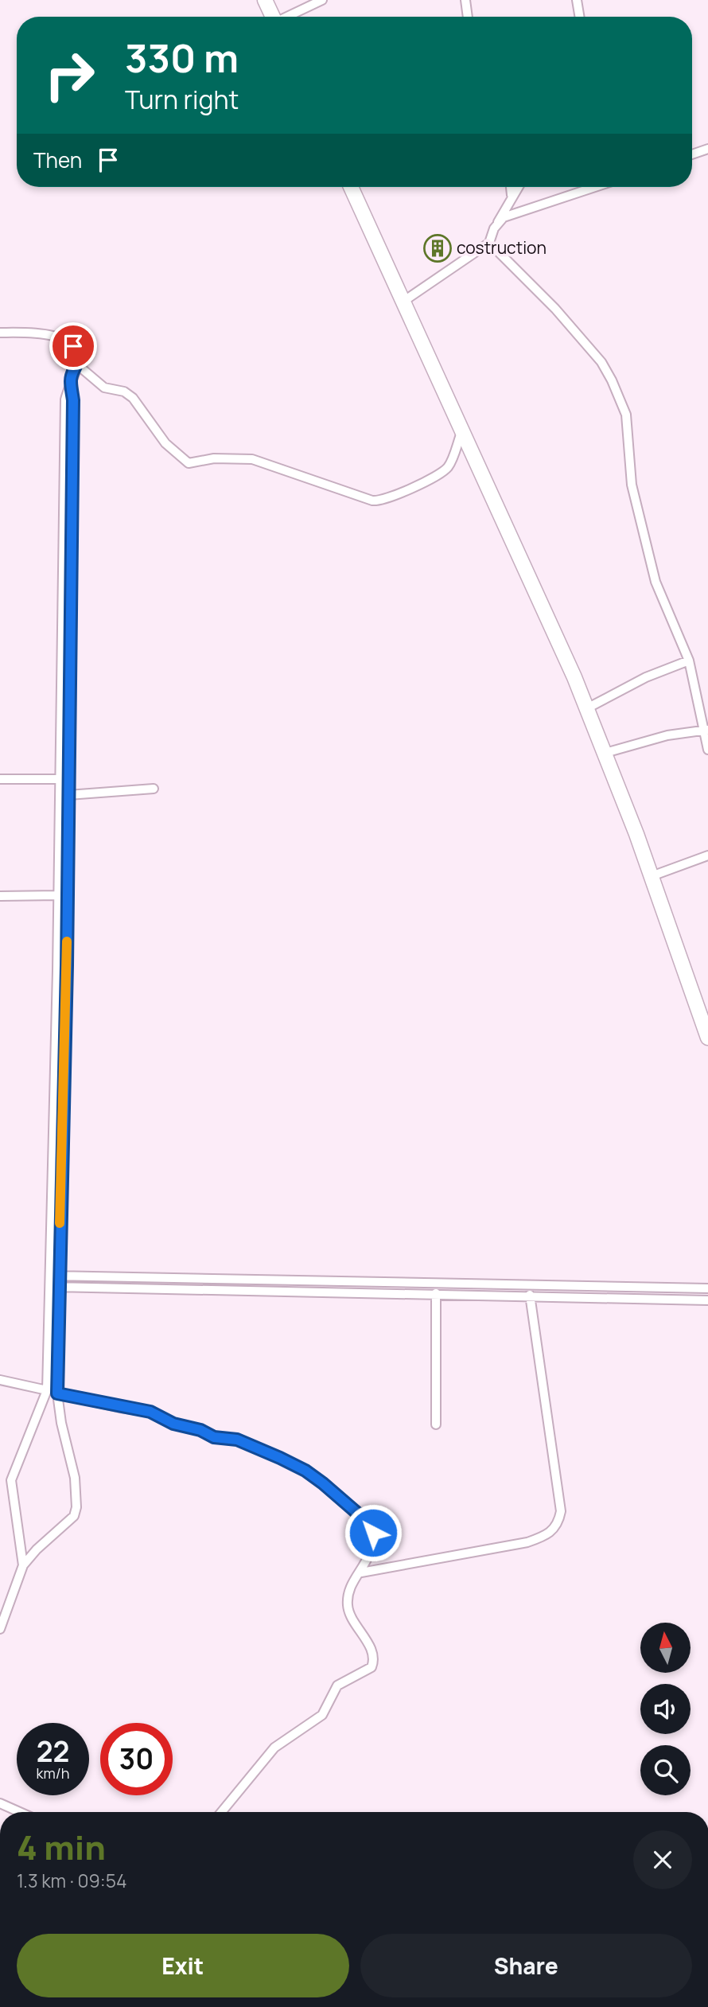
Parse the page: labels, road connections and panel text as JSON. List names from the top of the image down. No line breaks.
{"places":{"building":["costruction"]},"north":"top","page":{"turn":["330 m","Turn right"],"then":"Then","speed":"22 km/h","limit":"30","heading":["4 min","1.3 km · 09:54"],"buttons":["Exit","Share"]}}
